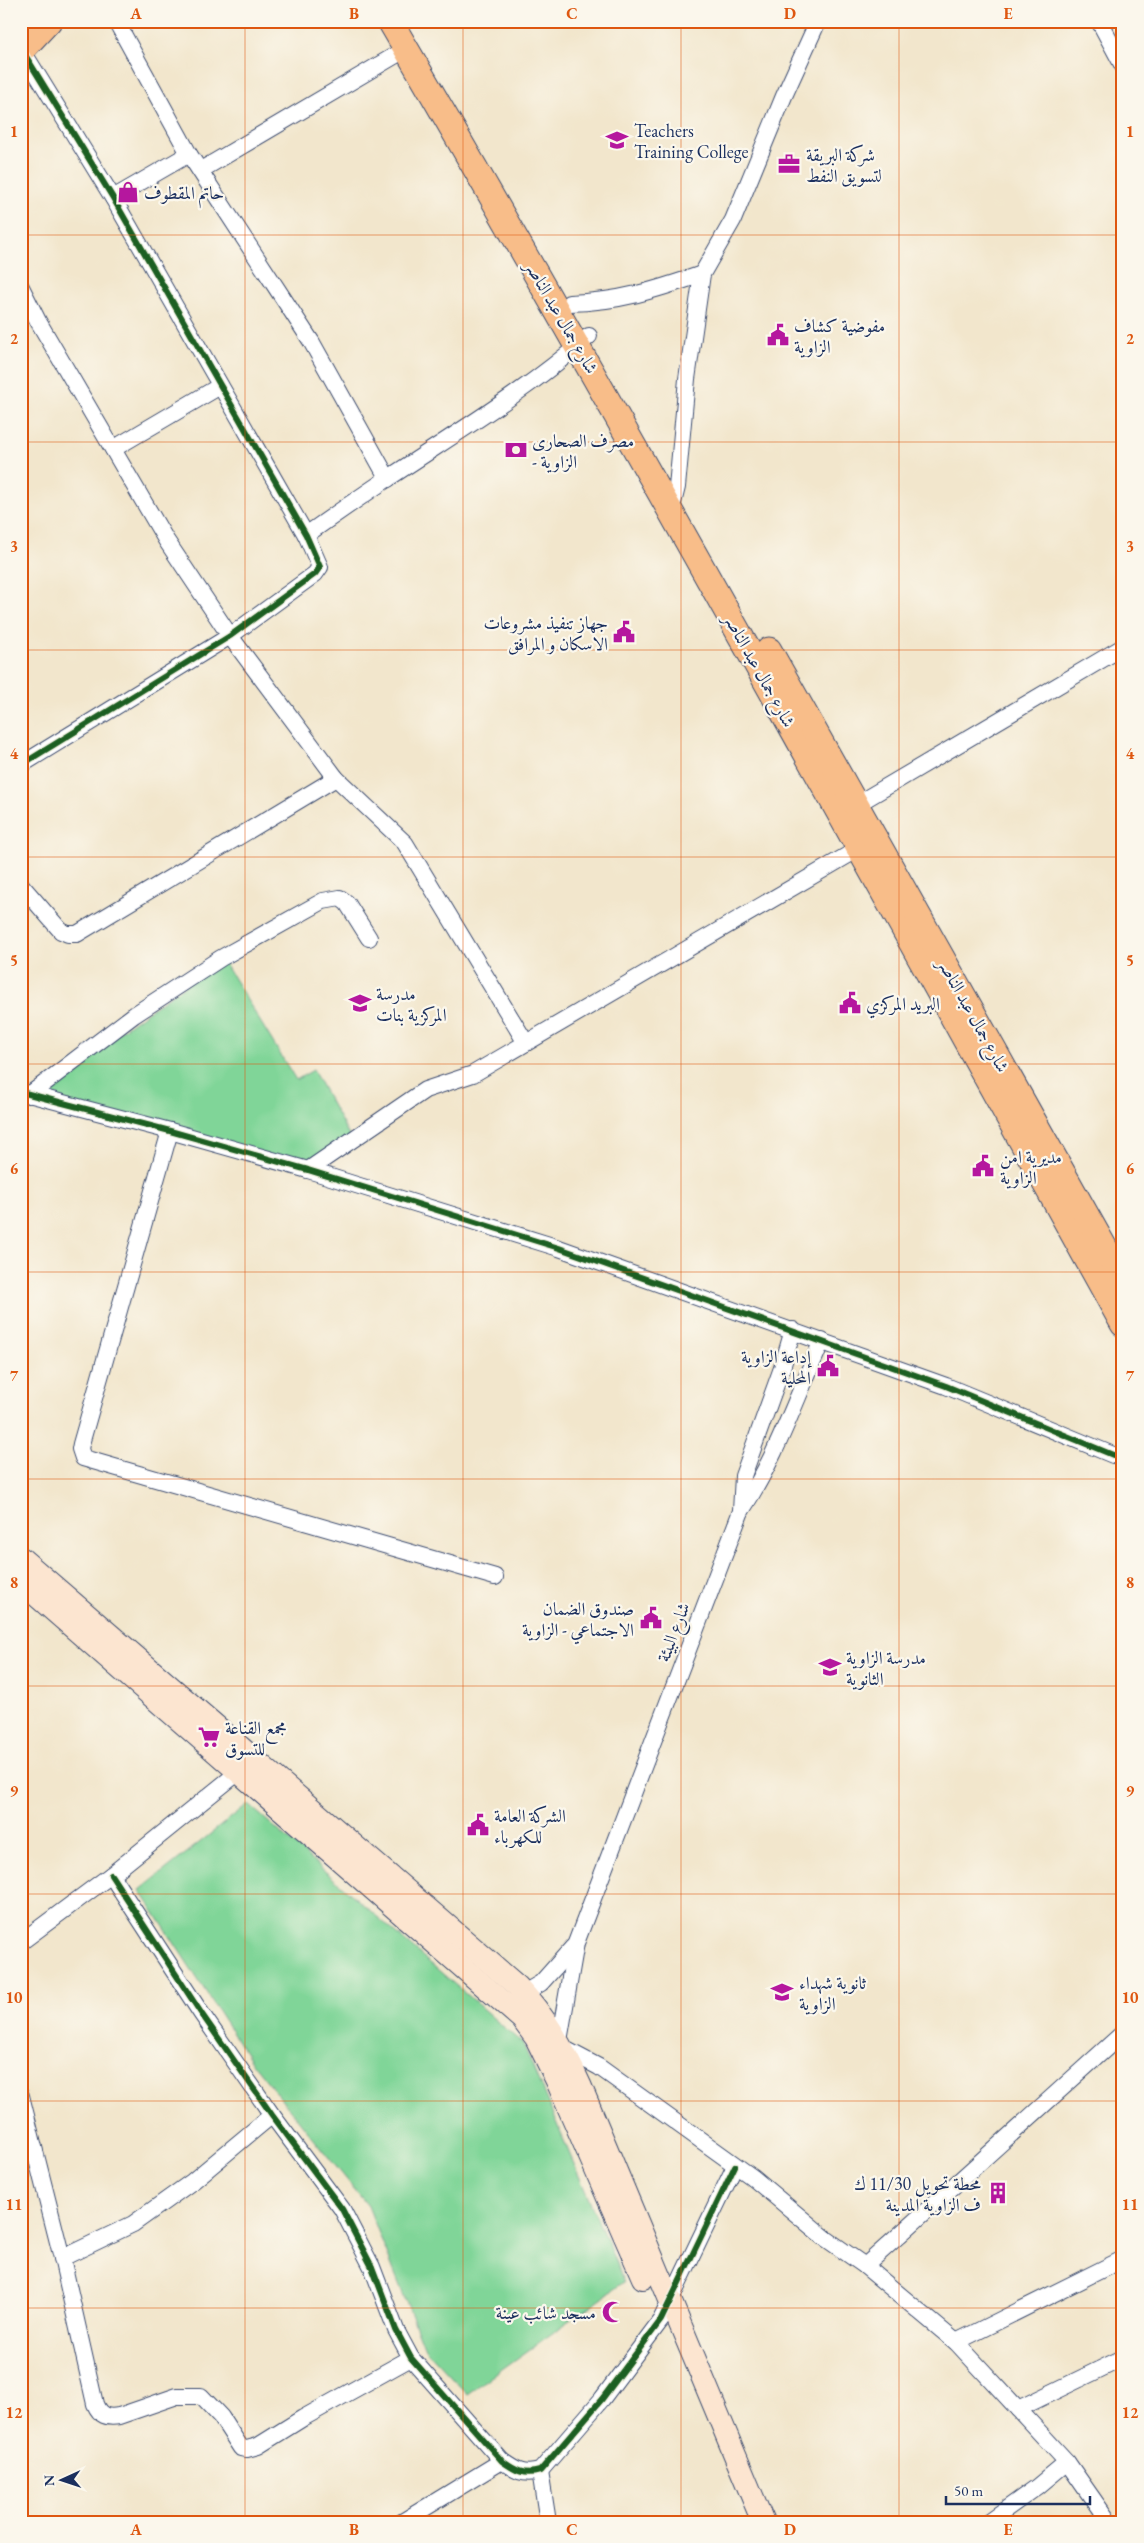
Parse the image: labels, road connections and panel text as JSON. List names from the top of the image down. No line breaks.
{"streets":{"main road":["شارع جمال عبد الناصر"],"street":["شارع البيئة"]},"places":{"school or university":["Teachers Training College","مدرسة المركزية بنات","مدرسة الزاوية الثانوية","ثانوية شهداء الزاوية"],"office":["شركة البريقة لتسويق النفط"],"shop":["حاتم المقطوف"],"public building":["مفوضية كشاف الزاوية","جهاز تنفيذ مشروعات الاسكان و المرافق","البريد المركزي","مديرية امن الزاوية","إداعة الزاوية المحلية","صندوق الضمان الاجتماعي - الزاوية","الشركة العامة للكهرباء"],"bank":["مصرف الصحارى - الزاوية"],"supermarket":["مجمع القناعة للتسوق"],"building":["محطة تحويل 11/30 ك ف الزاوية المدينة"],"mosque":["مسجد شائب عينة"]},"scale_bar":"50 m","north":"left","grid":{"columns":["A","B","C","D","E"],"rows":["1","2","3","4","5","6","7","8","9","10","11","12"]}}
